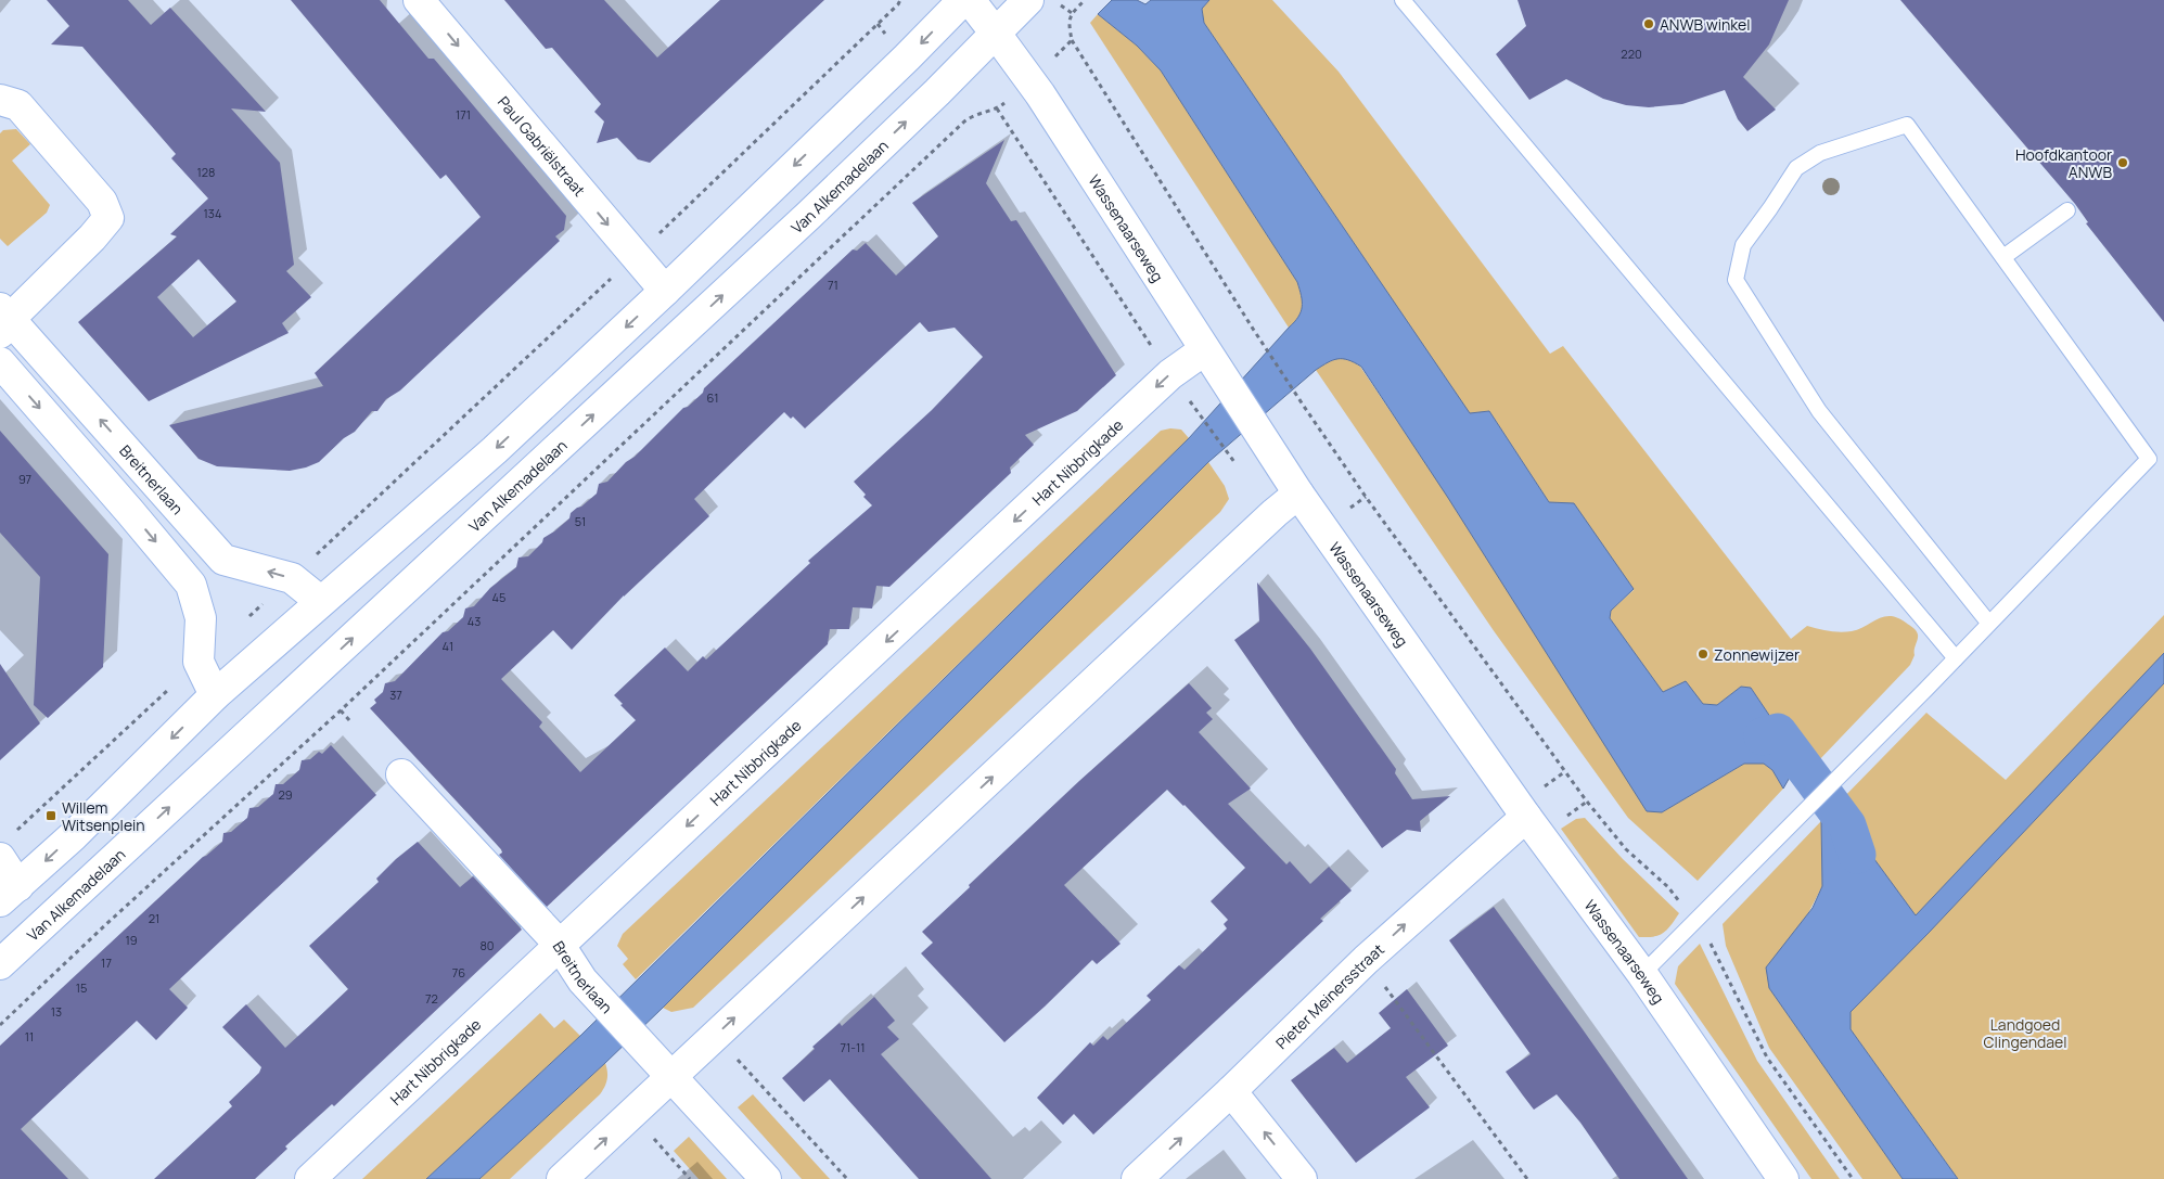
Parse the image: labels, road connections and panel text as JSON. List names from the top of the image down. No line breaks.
{"streets":{"street":["Paul Gabriëlstraat","Van Alkemadelaan","Wassenaarseweg","Hart Nibbrigkade","Breitnerlaan","Pieter Meinersstraat"]},"crossings":[["Van Alkemadelaan","Wassenaarseweg"],["Wassenaarseweg","Hart Nibbrigkade"],["Wassenaarseweg","Pieter Meinersstraat"],["Hart Nibbrigkade","Breitnerlaan"]],"one_way":["Paul Gabriëlstraat","Pieter Meinersstraat"],"parks":["Landgoed Clingendael"],"places":{"other":["ANWB winkel","Hoofdkantoor ANWB","Zonnewijzer"],"transit":["Willem Witsenplein"]},"house_numbers":["220","171","128","134","71","61","97","51","45","43","41","37","29","21","19","80","17","76","15","72","13","11","71-11"]}
